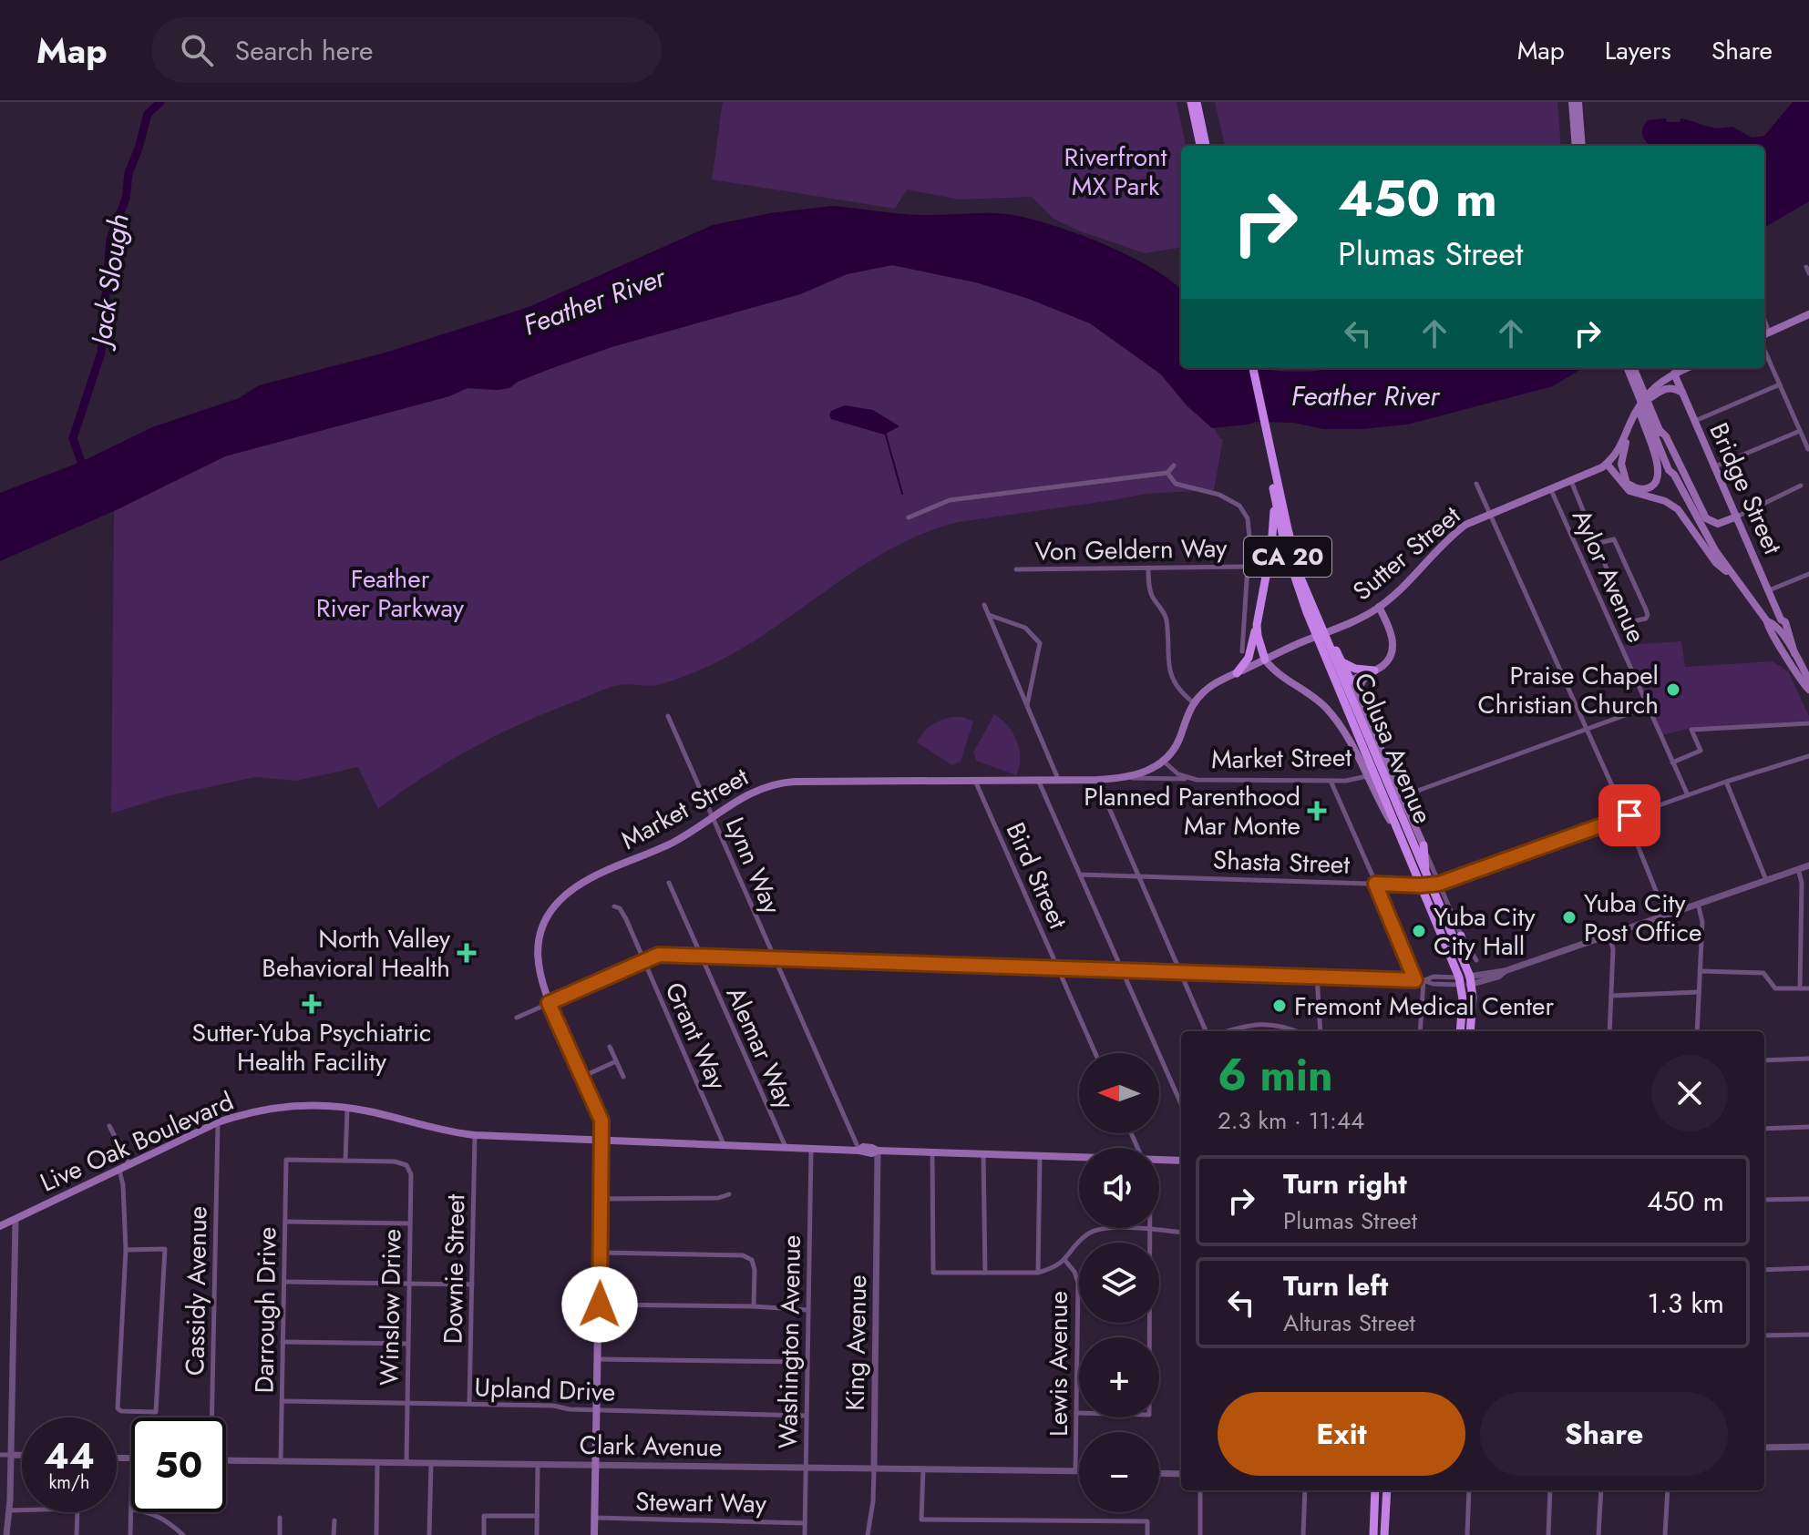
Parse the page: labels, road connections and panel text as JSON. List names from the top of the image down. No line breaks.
{"streets":{"highway":["CA 20","Colusa Avenue"],"main road":["Bridge Street","Sutter Street","Market Street","Live Oak Boulevard"],"street":["Von Geldern Way","Aylor Avenue","Shasta Street","Lynn Way","Bird Street","Grant Way","Alemar Way","Downie Street","Cassidy Avenue","Winslow Drive","Darrough Drive","Washington Avenue","King Avenue","Lewis Avenue","Upland Drive","Clark Avenue","Stewart Way"]},"crossings":[["Sutter Street","Aylor Avenue"],["Aylor Avenue","Shasta Street"],["Colusa Avenue","Shasta Street"],["Market Street","Lynn Way"],["Market Street","Bird Street"],["Market Street","Live Oak Boulevard"],["Market Street","Upland Drive"],["Market Street","Clark Avenue"],["Market Street","Stewart Way"],["Lynn Way","Live Oak Boulevard"],["Grant Way","Live Oak Boulevard"],["Alemar Way","Live Oak Boulevard"],["Live Oak Boulevard","Downie Street"],["Live Oak Boulevard","Cassidy Avenue"],["Live Oak Boulevard","Washington Avenue"],["Live Oak Boulevard","King Avenue"],["Downie Street","Upland Drive"],["Winslow Drive","Darrough Drive"],["Winslow Drive","Upland Drive"],["Winslow Drive","Clark Avenue"],["Darrough Drive","Upland Drive"],["Darrough Drive","Clark Avenue"],["Washington Avenue","Upland Drive"],["Washington Avenue","Clark Avenue"],["Washington Avenue","Stewart Way"],["King Avenue","Clark Avenue"],["Lewis Avenue","Clark Avenue"]],"water":["Jack Slough","Feather River"],"parks":["Riverfront MX Park","Feather River Parkway"],"places":{"other":["Praise Chapel Christian Church","Yuba City Post Office","Yuba City City Hall","Fremont Medical Center"],"health":["Planned Parenthood Mar Monte","North Valley Behavioral Health","Sutter-Yuba Psychiatric Health Facility"]},"north":"left","page":{"header":"Map","search":"Search here","nav":["Map","Layers","Share"],"turn":["450 m","Plumas Street"],"heading":["6 min","2.3 km · 11:44"],"map_buttons":["+","−"],"list":[{"name":"Turn right","note":"Plumas Street","value":"450 m"},{"name":"Turn left","note":"Alturas Street","value":"1.3 km"}],"buttons":["Exit","Share"],"speed":"44 km/h","limit":"50"}}
